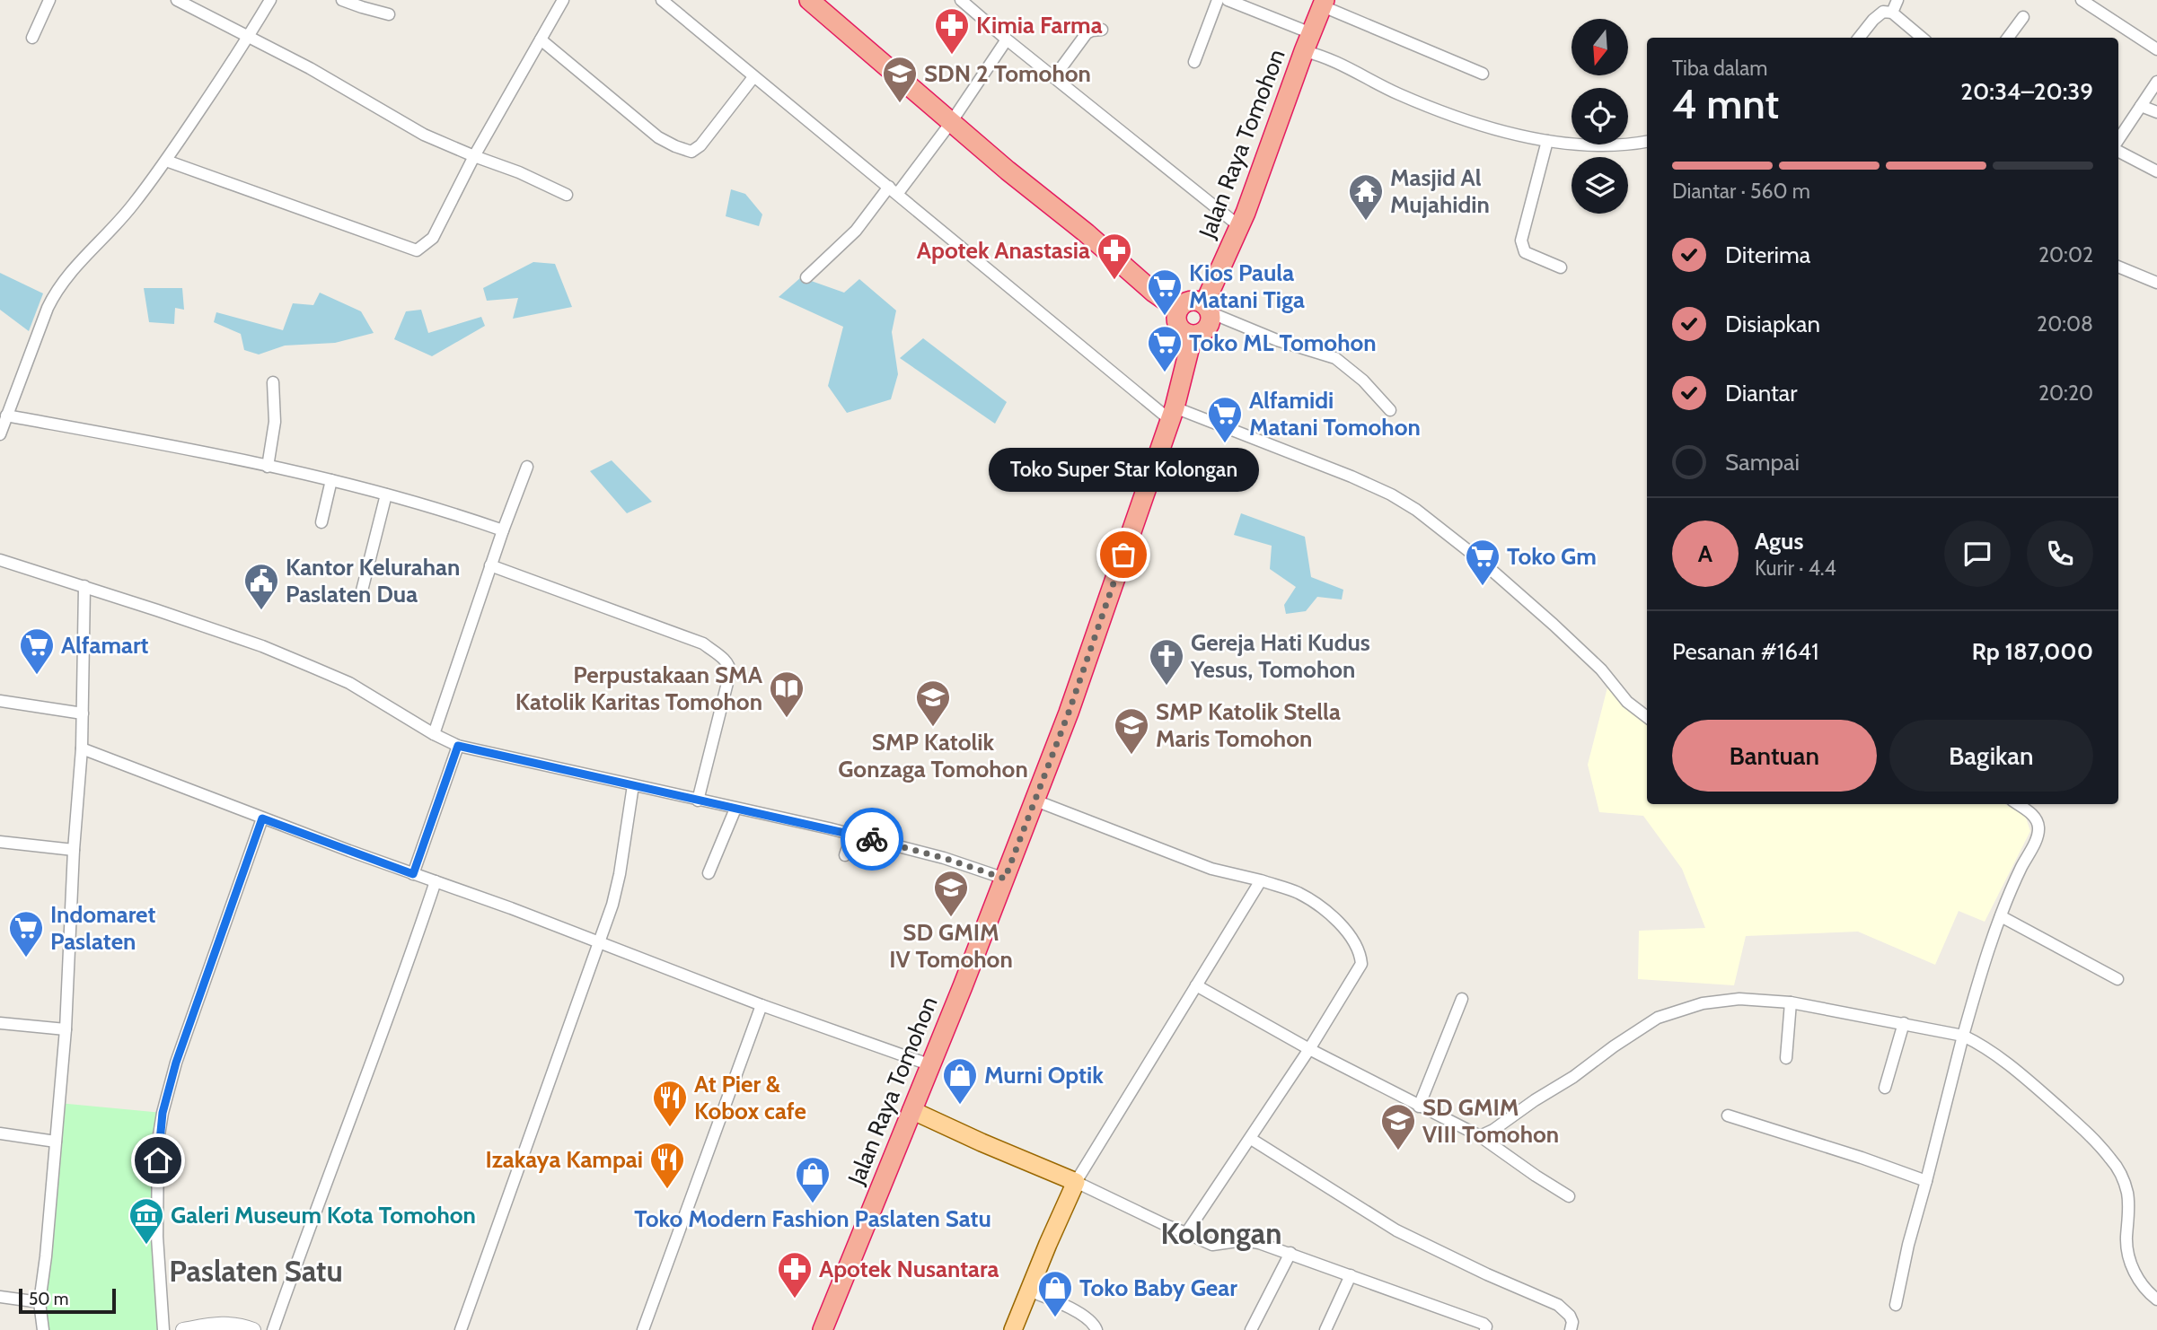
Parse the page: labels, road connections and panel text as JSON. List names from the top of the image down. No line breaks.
{"streets":{"highway":["Jalan Raya Tomohon"]},"districts":["Kolongan","Paslaten Satu"],"places":{"pharmacy":["Kimia Farma","Apotek Anastasia","Apotek Nusantara"],"school or university":["SDN 2 Tomohon","SMP Katolik Gonzaga Tomohon","SMP Katolik Stella Maris Tomohon","SD GMIM IV Tomohon","SD GMIM VIII Tomohon"],"temple":["Masjid Al Mujahidin"],"supermarket":["Kios Paula Matani Tiga","Toko ML Tomohon","Alfamidi Matani Tomohon","Toko Gm","Alfamart","Indomaret Paslaten"],"other":["Toko Super Star Kolongan"],"public building":["Kantor Kelurahan Paslaten Dua"],"church":["Gereja Hati Kudus Yesus, Tomohon"],"library":["Perpustakaan SMA Katolik Karitas Tomohon"],"shop":["Murni Optik","Toko Modern Fashion Paslaten Satu","Toko Baby Gear"],"restaurant":["At Pier & Kobox cafe","Izakaya Kampai"],"museum":["Galeri Museum Kota Tomohon"]},"scale_bar":"50 m","north":"bottom","page":{"heading":["4 mnt","Tiba dalam","20:34–20:39"],"panel":["Agus","Kurir · 4.4","Pesanan #1641","Rp 187,000"],"bar":"Diantar · 560 m","list":[["Diterima","20:02"],["Disiapkan","20:08"],["Diantar","20:20"],"Sampai"],"bubble":"Toko Super Star Kolongan","round":"A","buttons":["Bantuan","Bagikan"],"scale":"50 m"}}
